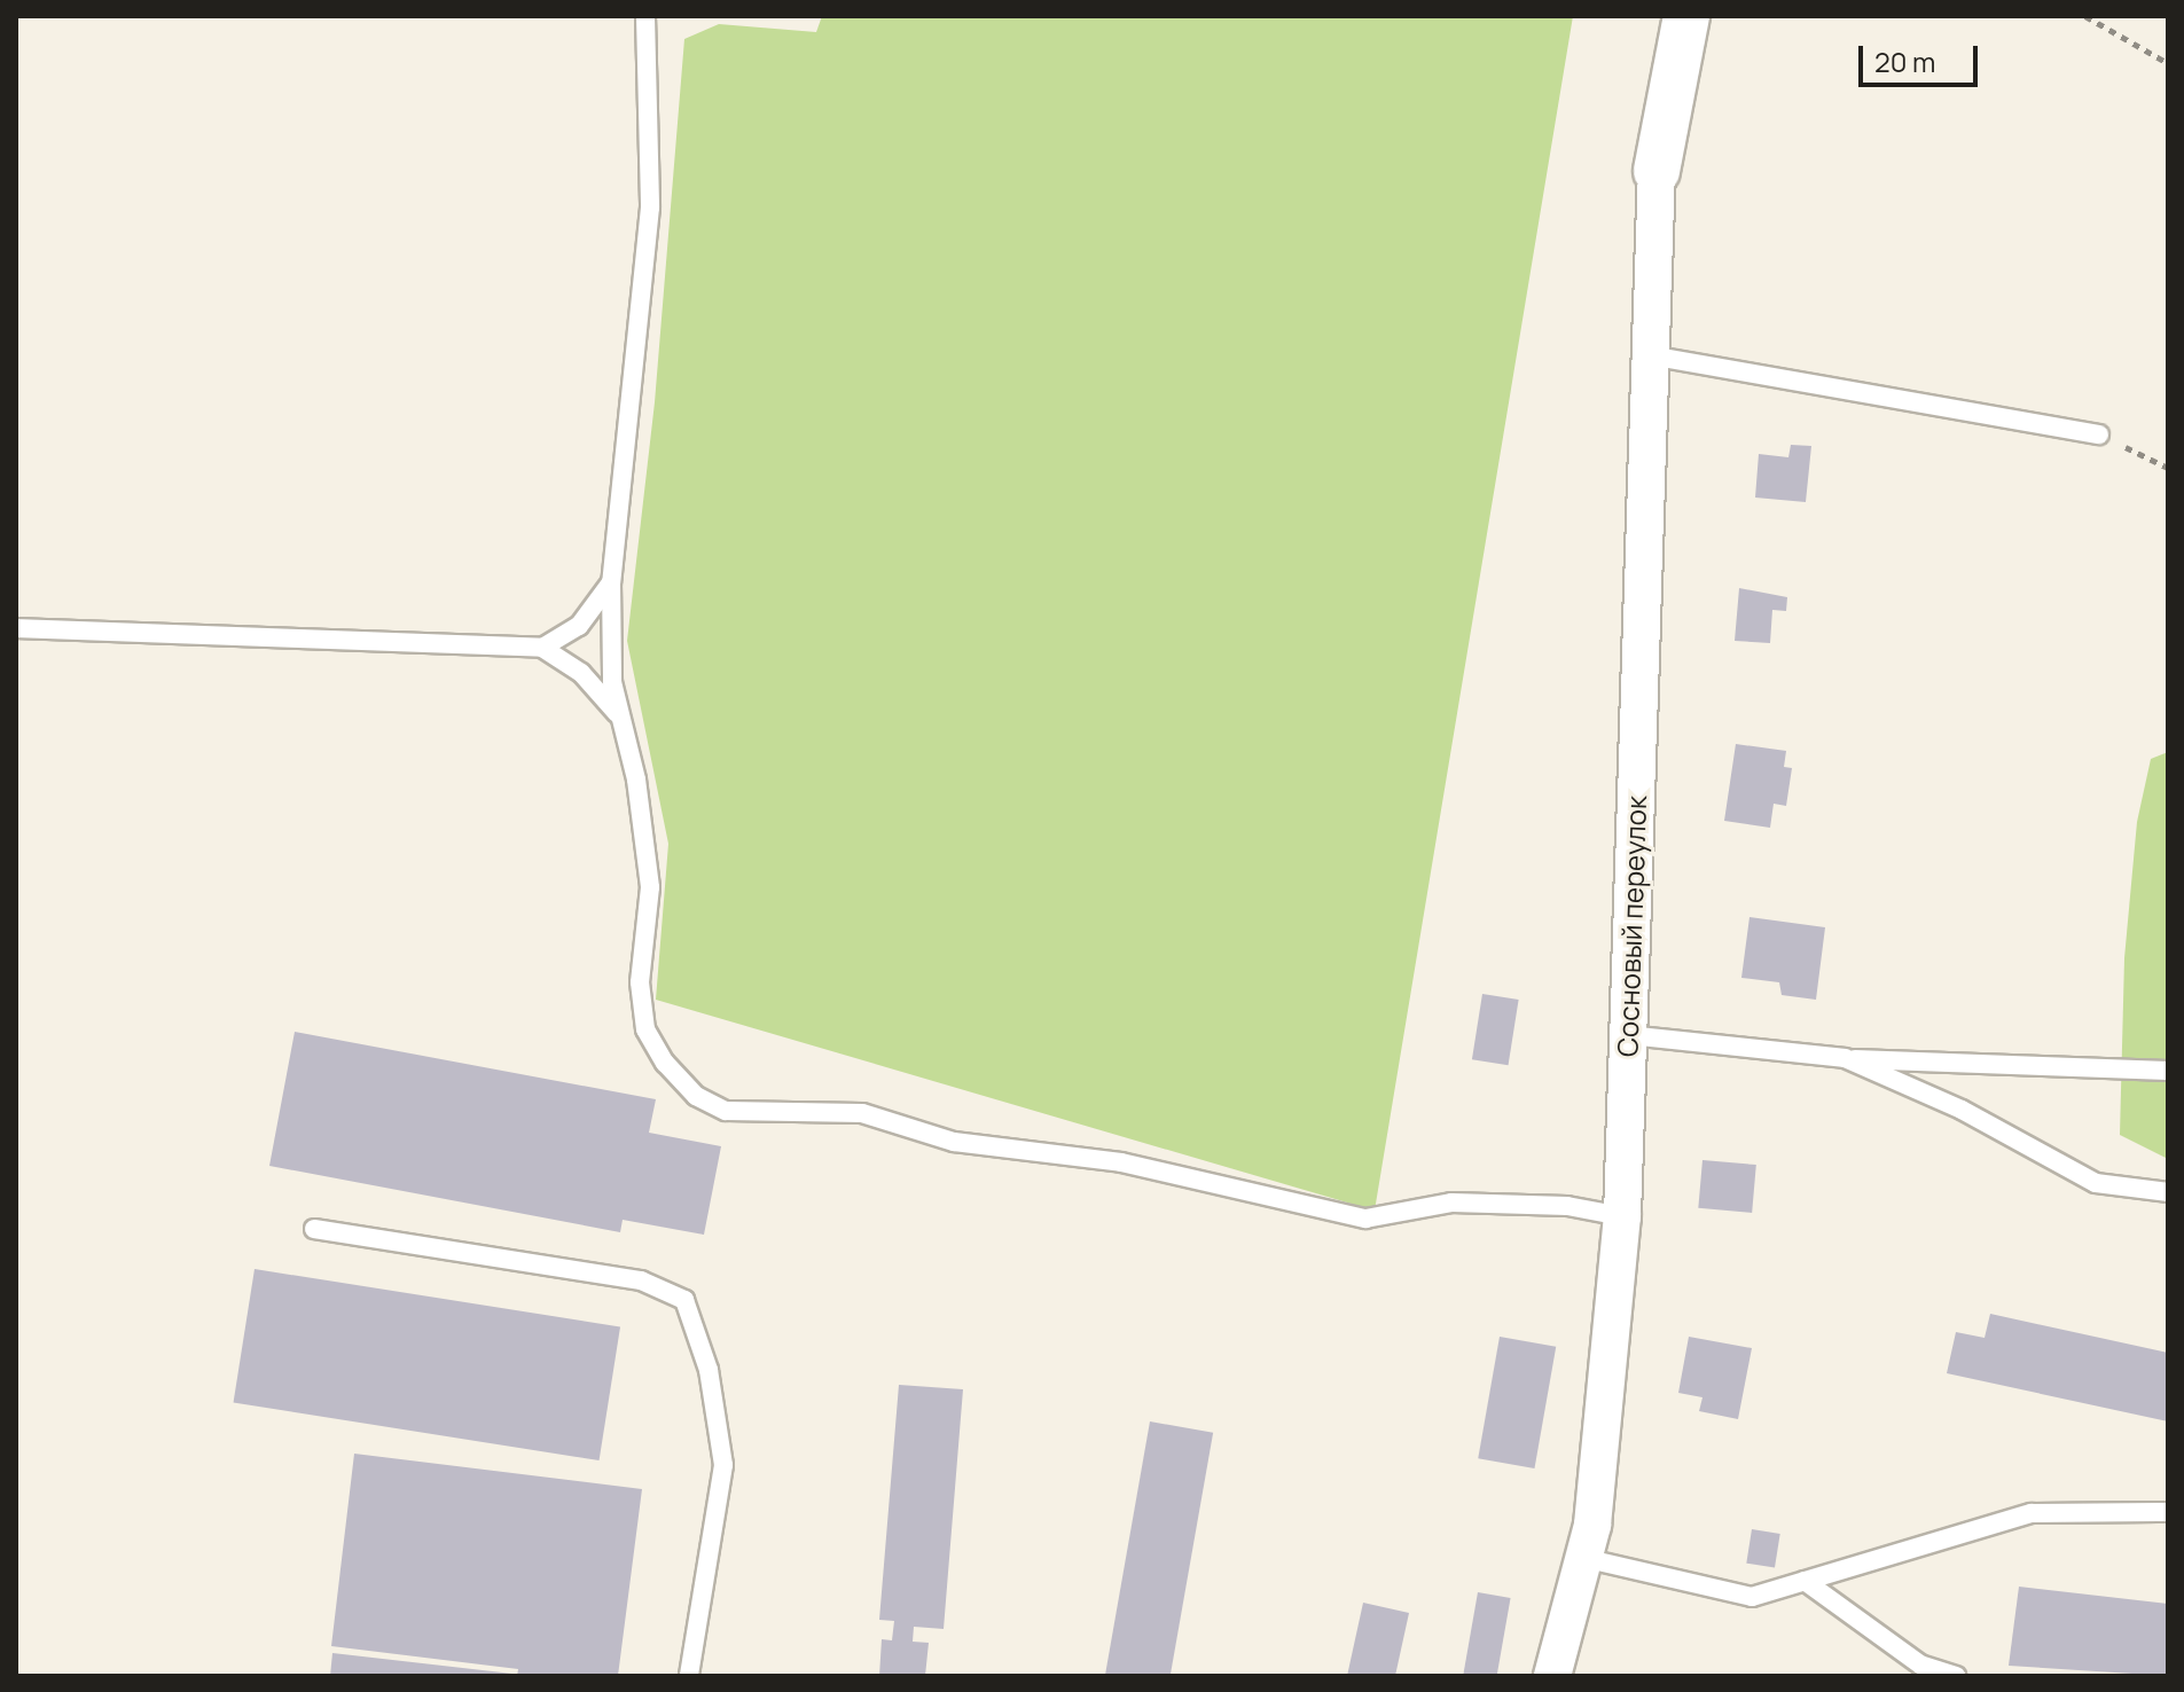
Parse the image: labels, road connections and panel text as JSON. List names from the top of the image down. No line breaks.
{"streets":{"street":["Сосновый переулок"]},"scale_bar":"20 m"}
